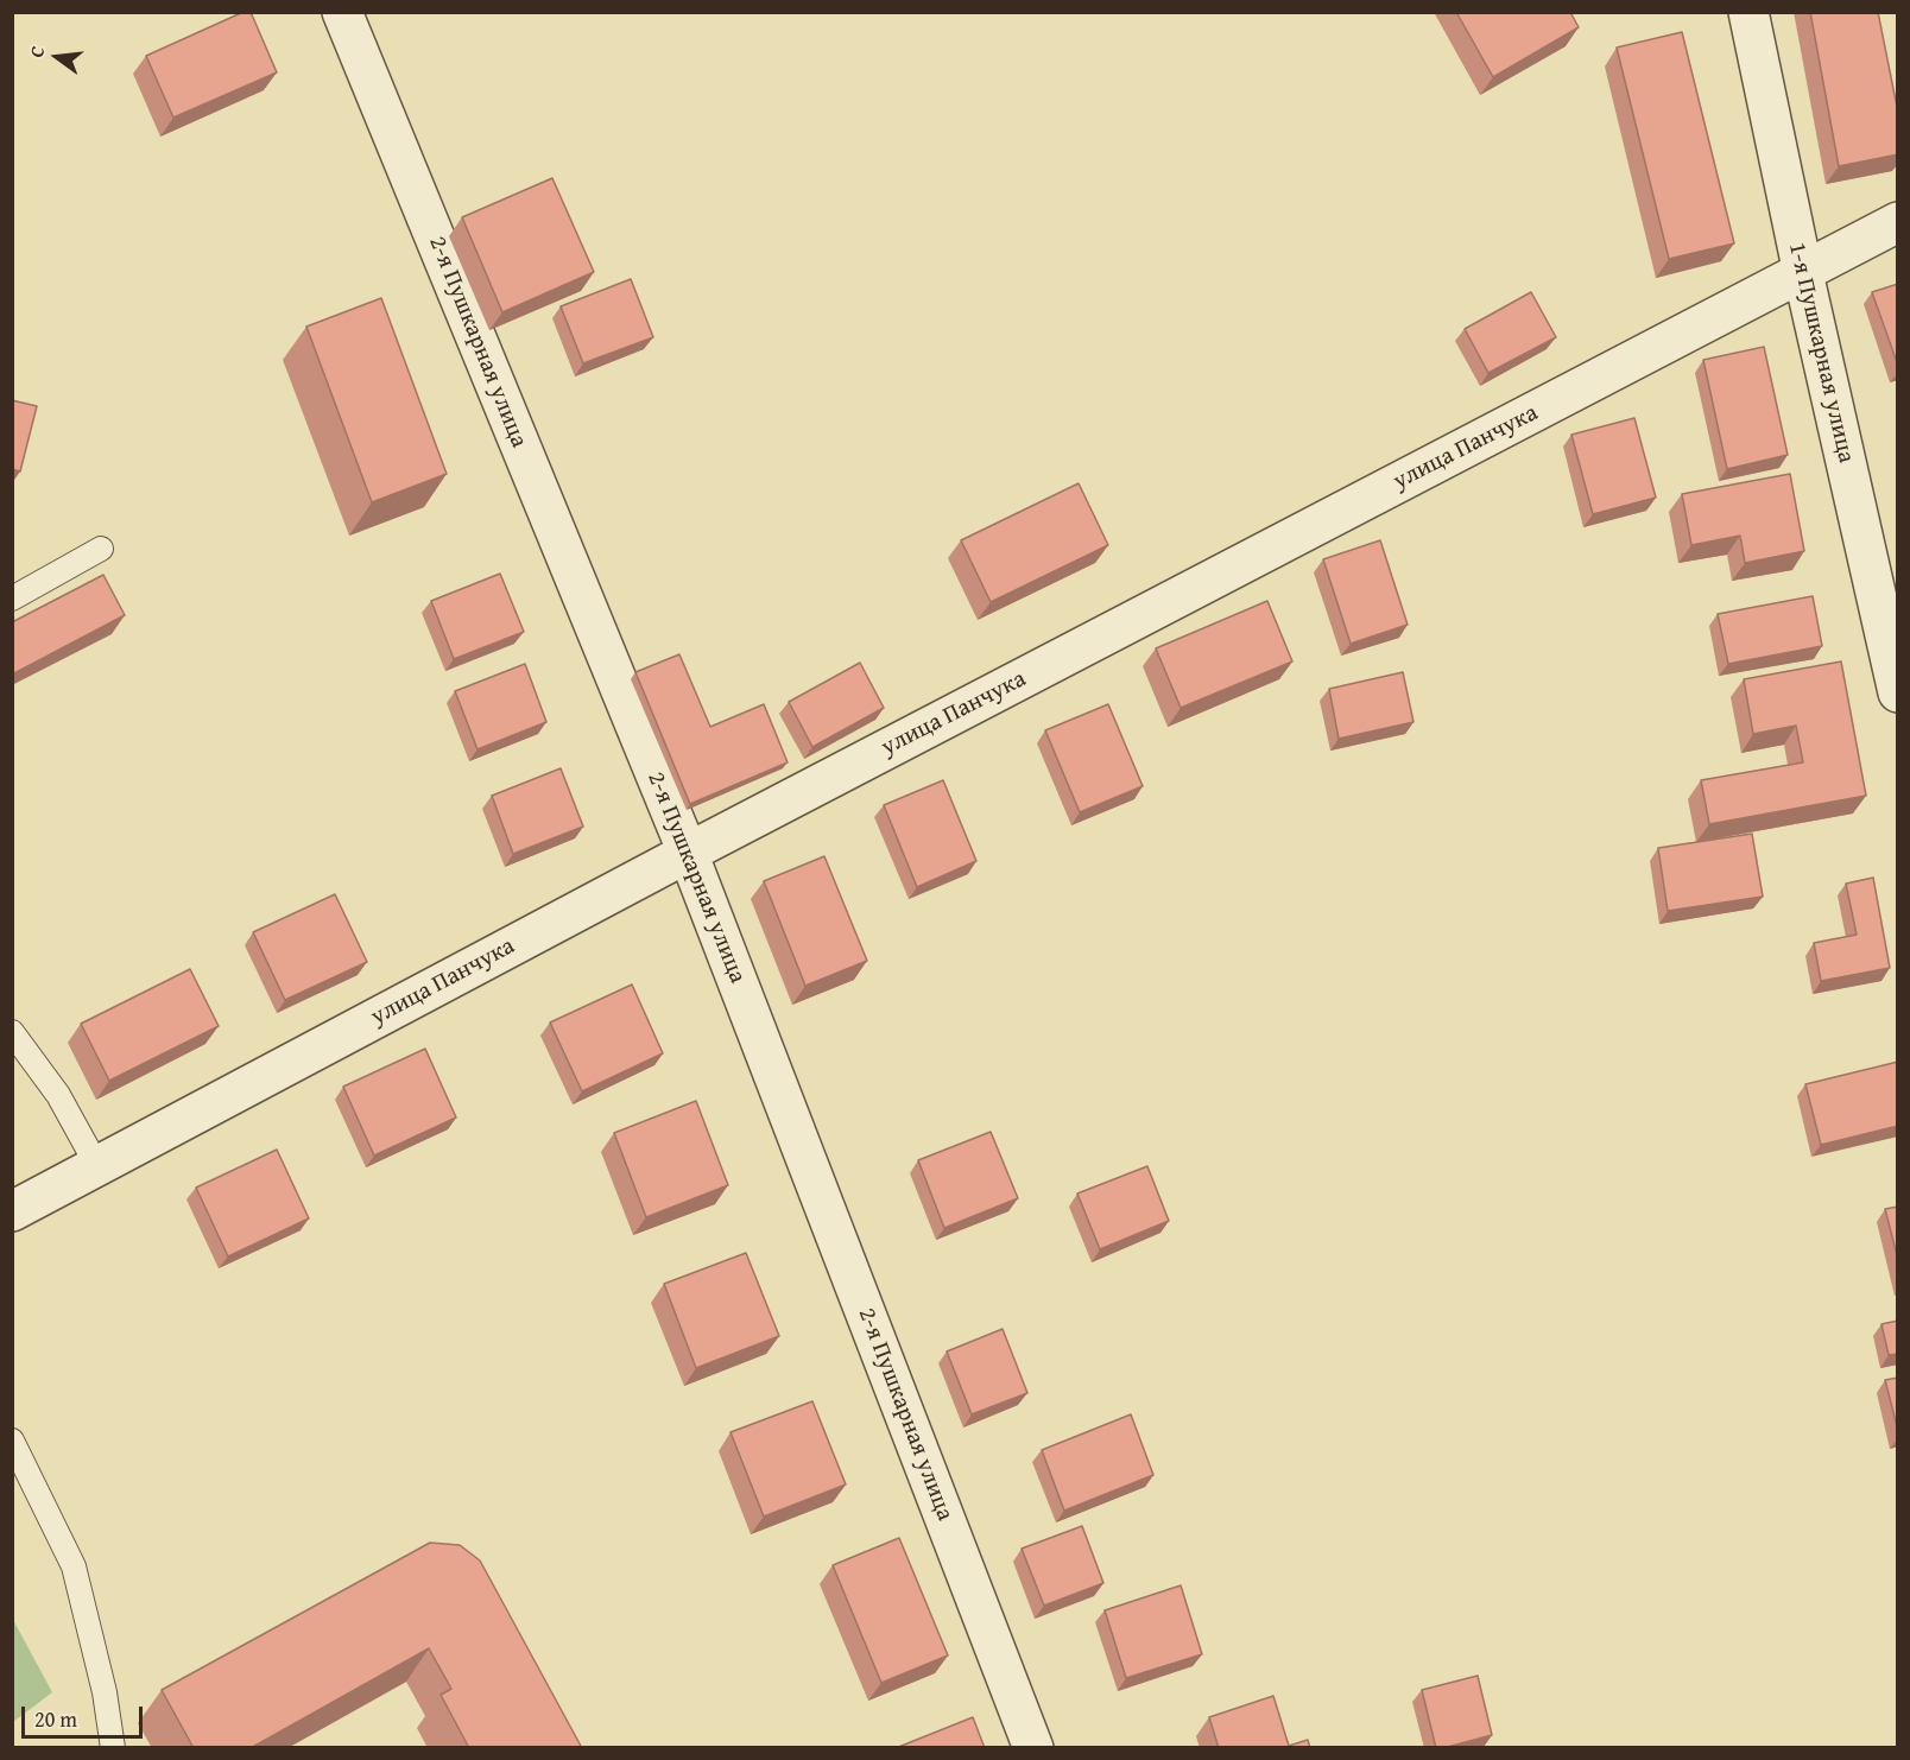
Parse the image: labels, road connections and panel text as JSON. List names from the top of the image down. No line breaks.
{"streets":{"street":["2-я Пушкарная улица","1-я Пушкарная улица","улица Панчука"]},"crossings":[["2-я Пушкарная улица","улица Панчука"],["1-я Пушкарная улица","улица Панчука"]],"scale_bar":"20 m","north":"left"}
